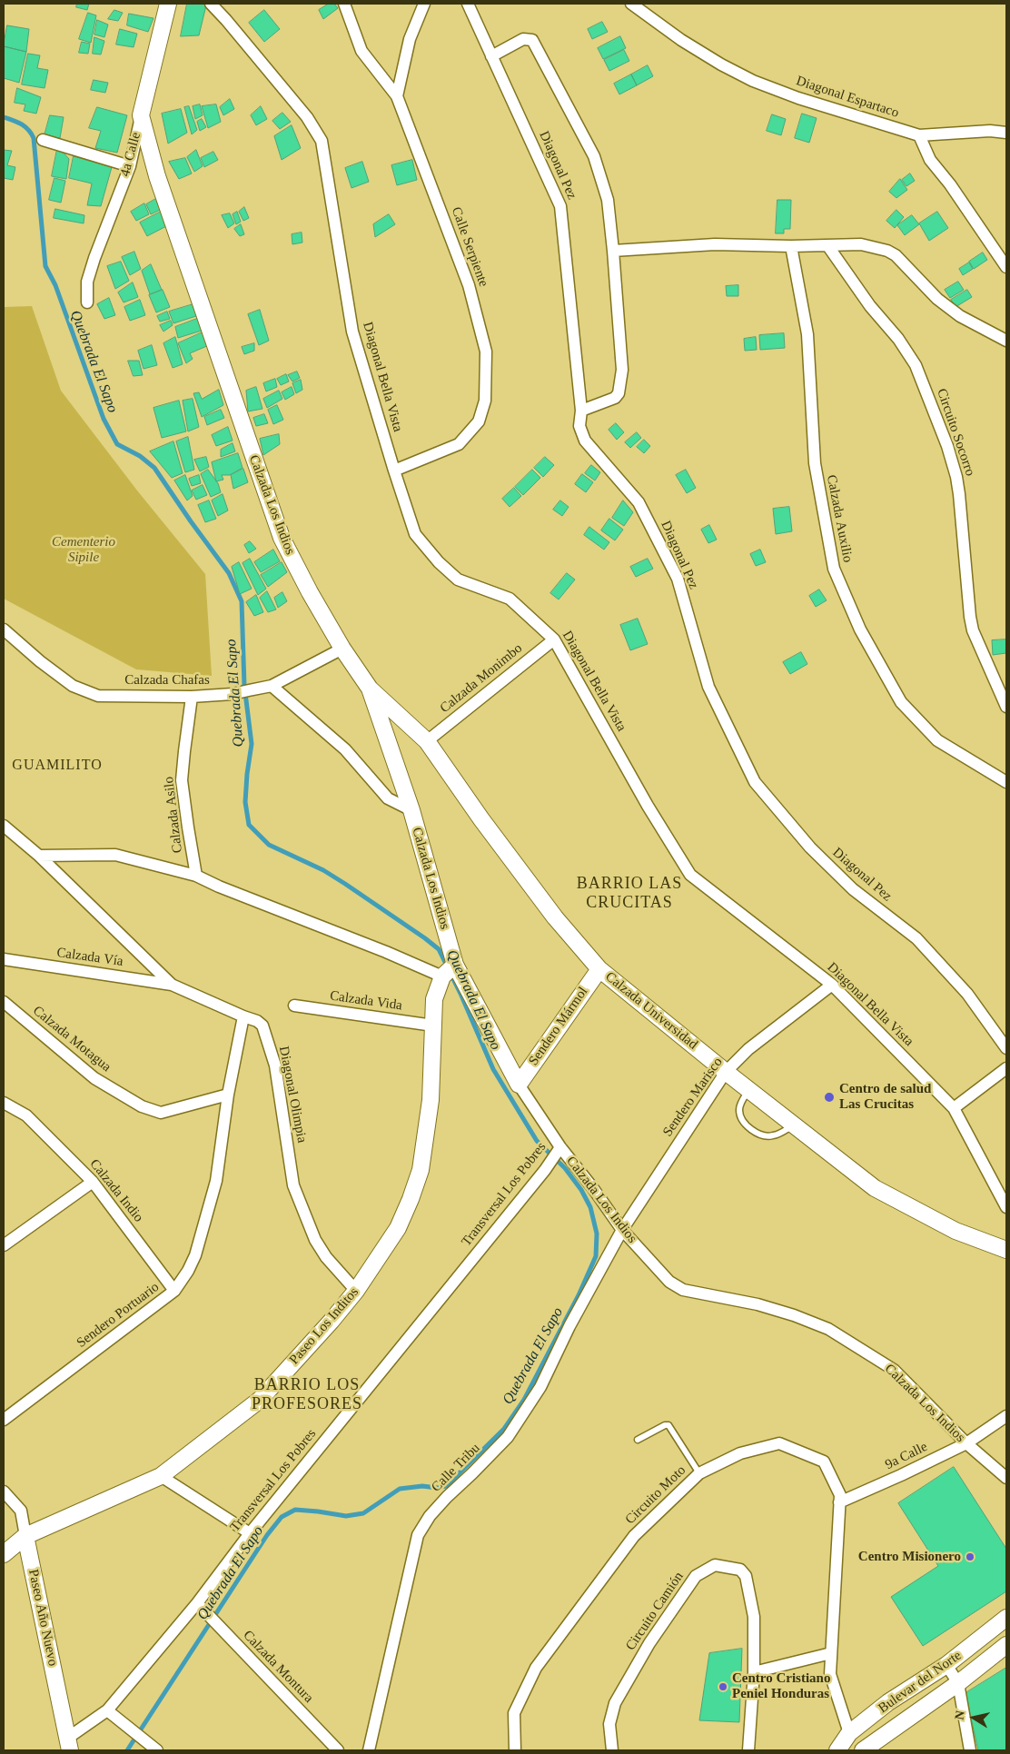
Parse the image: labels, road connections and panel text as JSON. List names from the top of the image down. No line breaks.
{"streets":{"street":["Diagonal Espartaco","4a Calle","Diagonal Pez","Calle Serpiente","Diagonal Bella Vista","Circuito Socorro","Calzada Los Indios","Calzada Auxilio","Calzada Monimbo","Calzada Chafas","Calzada Asilo","Calzada Vía","Calzada Vida","Calzada Universidad","Sendero Mármol","Calzada Motagua","Diagonal Olimpia","Sendero Marisco","Calzada Indio","Transversal Los Pobres","Sendero Portuario","Paseo Los Inditos","9a Calle","Calle Tribu","Circuito Moto","Circuito Camión","Paseo Año Nuevo","Calzada Montura","Bulevar del Norte"]},"crossings":[["4a Calle","Calzada Los Indios"],["Calle Serpiente","Diagonal Bella Vista"],["Diagonal Bella Vista","Calzada Monimbo"],["Diagonal Bella Vista","Sendero Marisco"],["Calzada Los Indios","Calzada Chafas"],["Calzada Los Indios","Calzada Universidad"],["Calzada Los Indios","Sendero Mármol"],["Calzada Los Indios","Sendero Marisco"],["Calzada Los Indios","Transversal Los Pobres"],["Calzada Los Indios","9a Calle"],["Calzada Los Indios","Calle Tribu"],["Calzada Monimbo","Calzada Universidad"],["Calzada Chafas","Calzada Asilo"],["Calzada Vía","Diagonal Olimpia"],["Calzada Vida","Paseo Los Inditos"],["Calzada Universidad","Sendero Mármol"],["Calzada Universidad","Sendero Marisco"],["Calzada Motagua","Sendero Portuario"],["Diagonal Olimpia","Sendero Portuario"],["Diagonal Olimpia","Paseo Los Inditos"],["Sendero Marisco","Calle Tribu"],["Calzada Indio","Sendero Portuario"],["Transversal Los Pobres","Paseo Año Nuevo"],["Transversal Los Pobres","Calzada Montura"],["Paseo Los Inditos","Paseo Año Nuevo"],["9a Calle","Circuito Moto"],["Circuito Moto","Bulevar del Norte"]],"districts":["GUAMILITO","BARRIO LAS CRUCITAS","BARRIO LOS PROFESORES"],"water":["Quebrada El Sapo"],"parks":["Cementerio Sipile"],"places":["Centro de salud Las Crucitas","Centro Misionero","Centro Cristiano Peniel Honduras"],"north":"left"}
